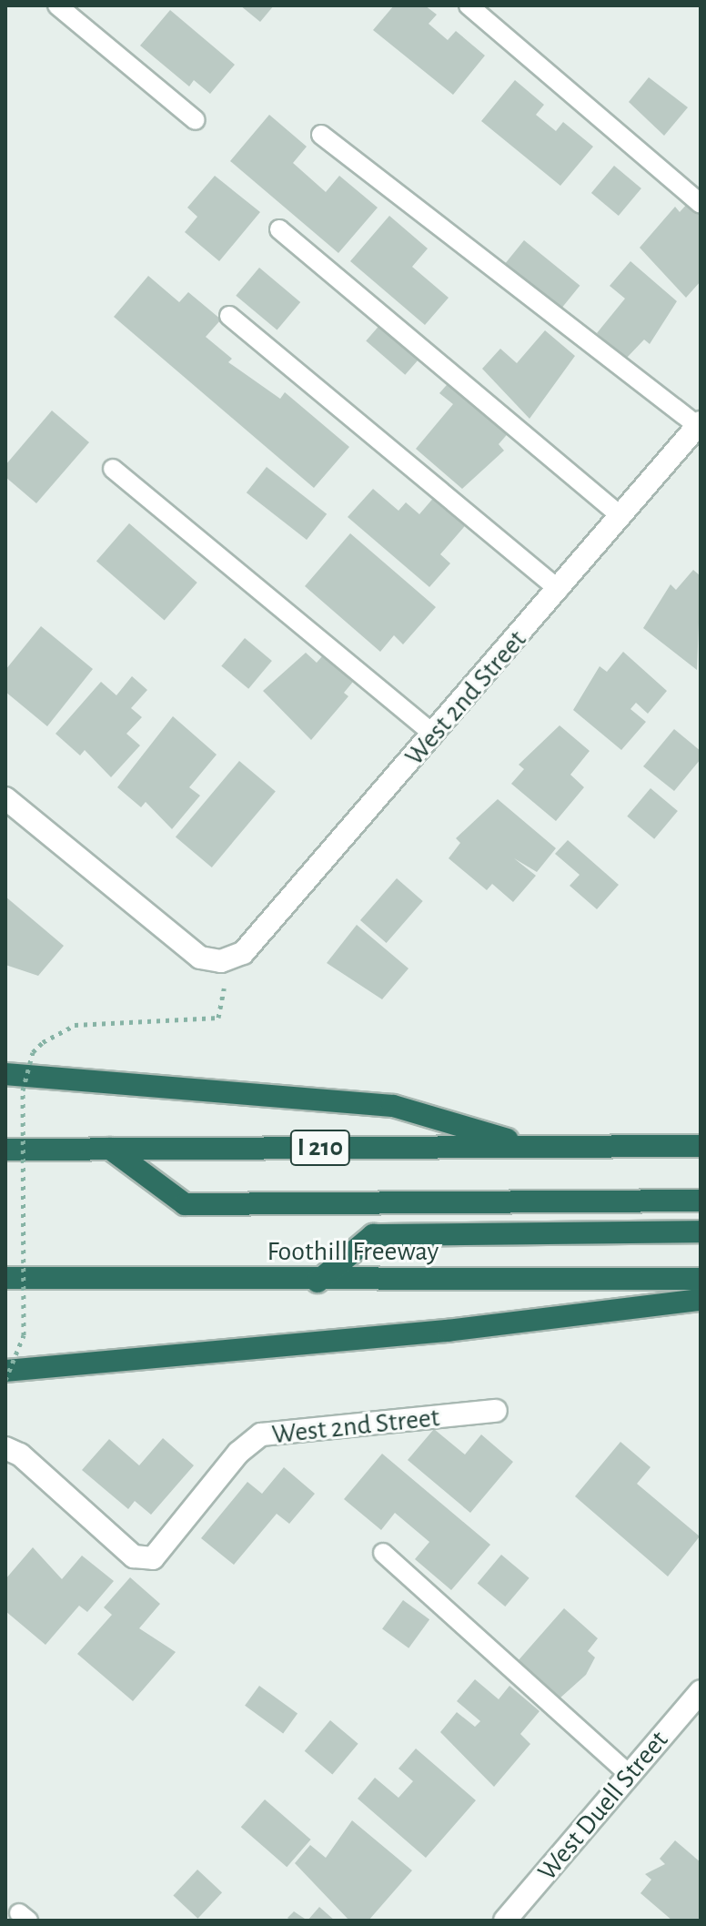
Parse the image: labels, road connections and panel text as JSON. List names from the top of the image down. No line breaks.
{"streets":{"highway":["I 210","Foothill Freeway"],"street":["West 2nd Street","West Duell Street"]}}
